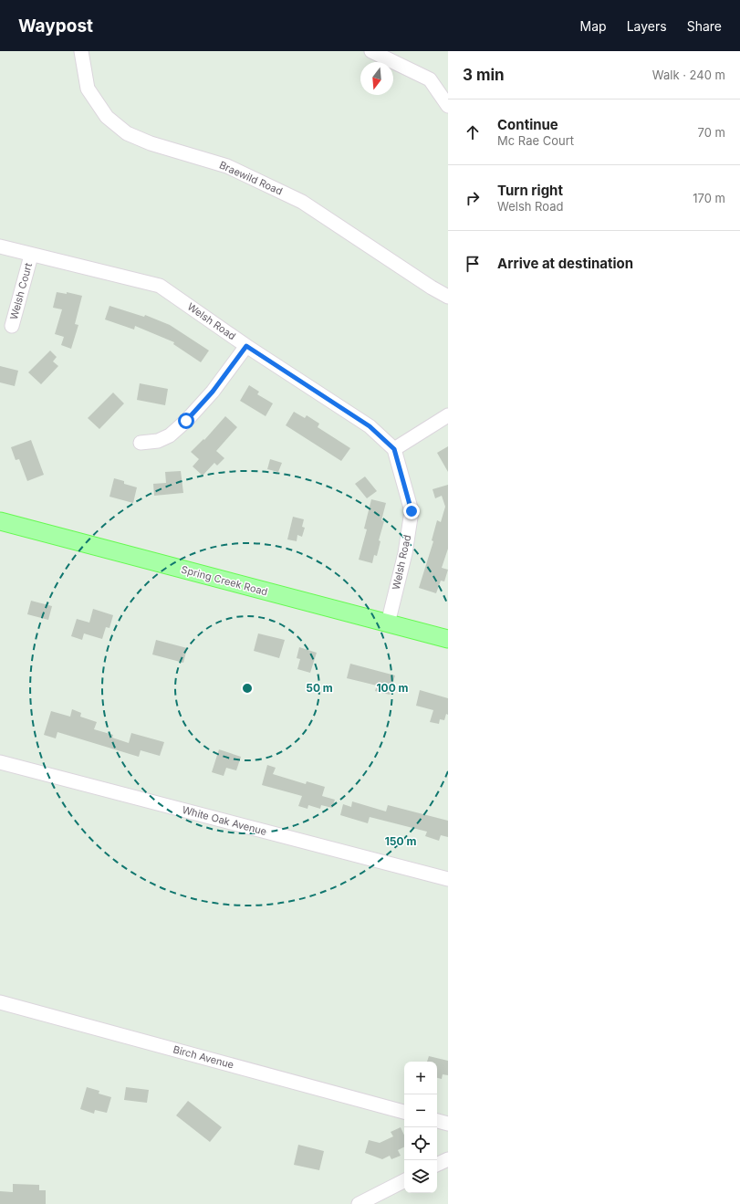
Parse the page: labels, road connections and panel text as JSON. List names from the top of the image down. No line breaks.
{"streets":{"main road":["Spring Creek Road"],"street":["Braewild Road","Welsh Court","Welsh Road","White Oak Avenue","Birch Avenue"]},"crossings":[["Welsh Court","Welsh Road"],["Welsh Road","Spring Creek Road"]],"north":"bottom","page":{"header":"Waypost","nav":["Map","Layers","Share"],"heading":["3 min","Walk · 240 m"],"list":[["Continue","Mc Rae Court","70 m"],["Turn right","Welsh Road","170 m"],"Arrive at destination"],"map_buttons":["+","−"]},"rings":["50 m","100 m","150 m"]}
